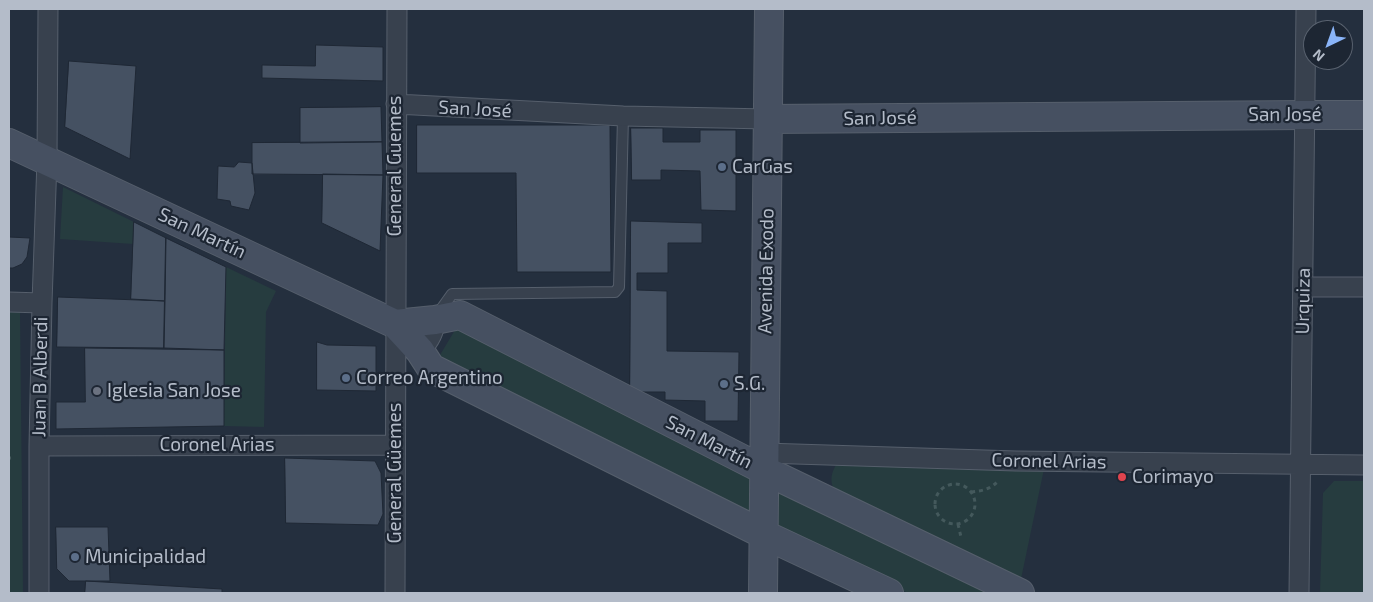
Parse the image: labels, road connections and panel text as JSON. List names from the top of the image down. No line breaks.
{"streets":{"main road":["San José","San Martín","Avenida Exodo"],"street":["General Guemes","Urquiza","Juan B Alberdi","Coronel Arias","General Güemes"]},"crossings":[["San José","General Guemes"],["San José","Avenida Exodo"],["San José","Urquiza"],["General Guemes","San Martín"],["General Guemes","General Güemes"],["San Martín","Avenida Exodo"],["San Martín","Juan B Alberdi"],["San Martín","Coronel Arias"],["San Martín","General Güemes"],["Avenida Exodo","Coronel Arias"],["Urquiza","Coronel Arias"],["Juan B Alberdi","Coronel Arias"],["Coronel Arias","General Güemes"]],"places":["CarGas","Correo Argentino","S.G.","Iglesia San Jose","Corimayo","Municipalidad"],"north":"bottom left"}
